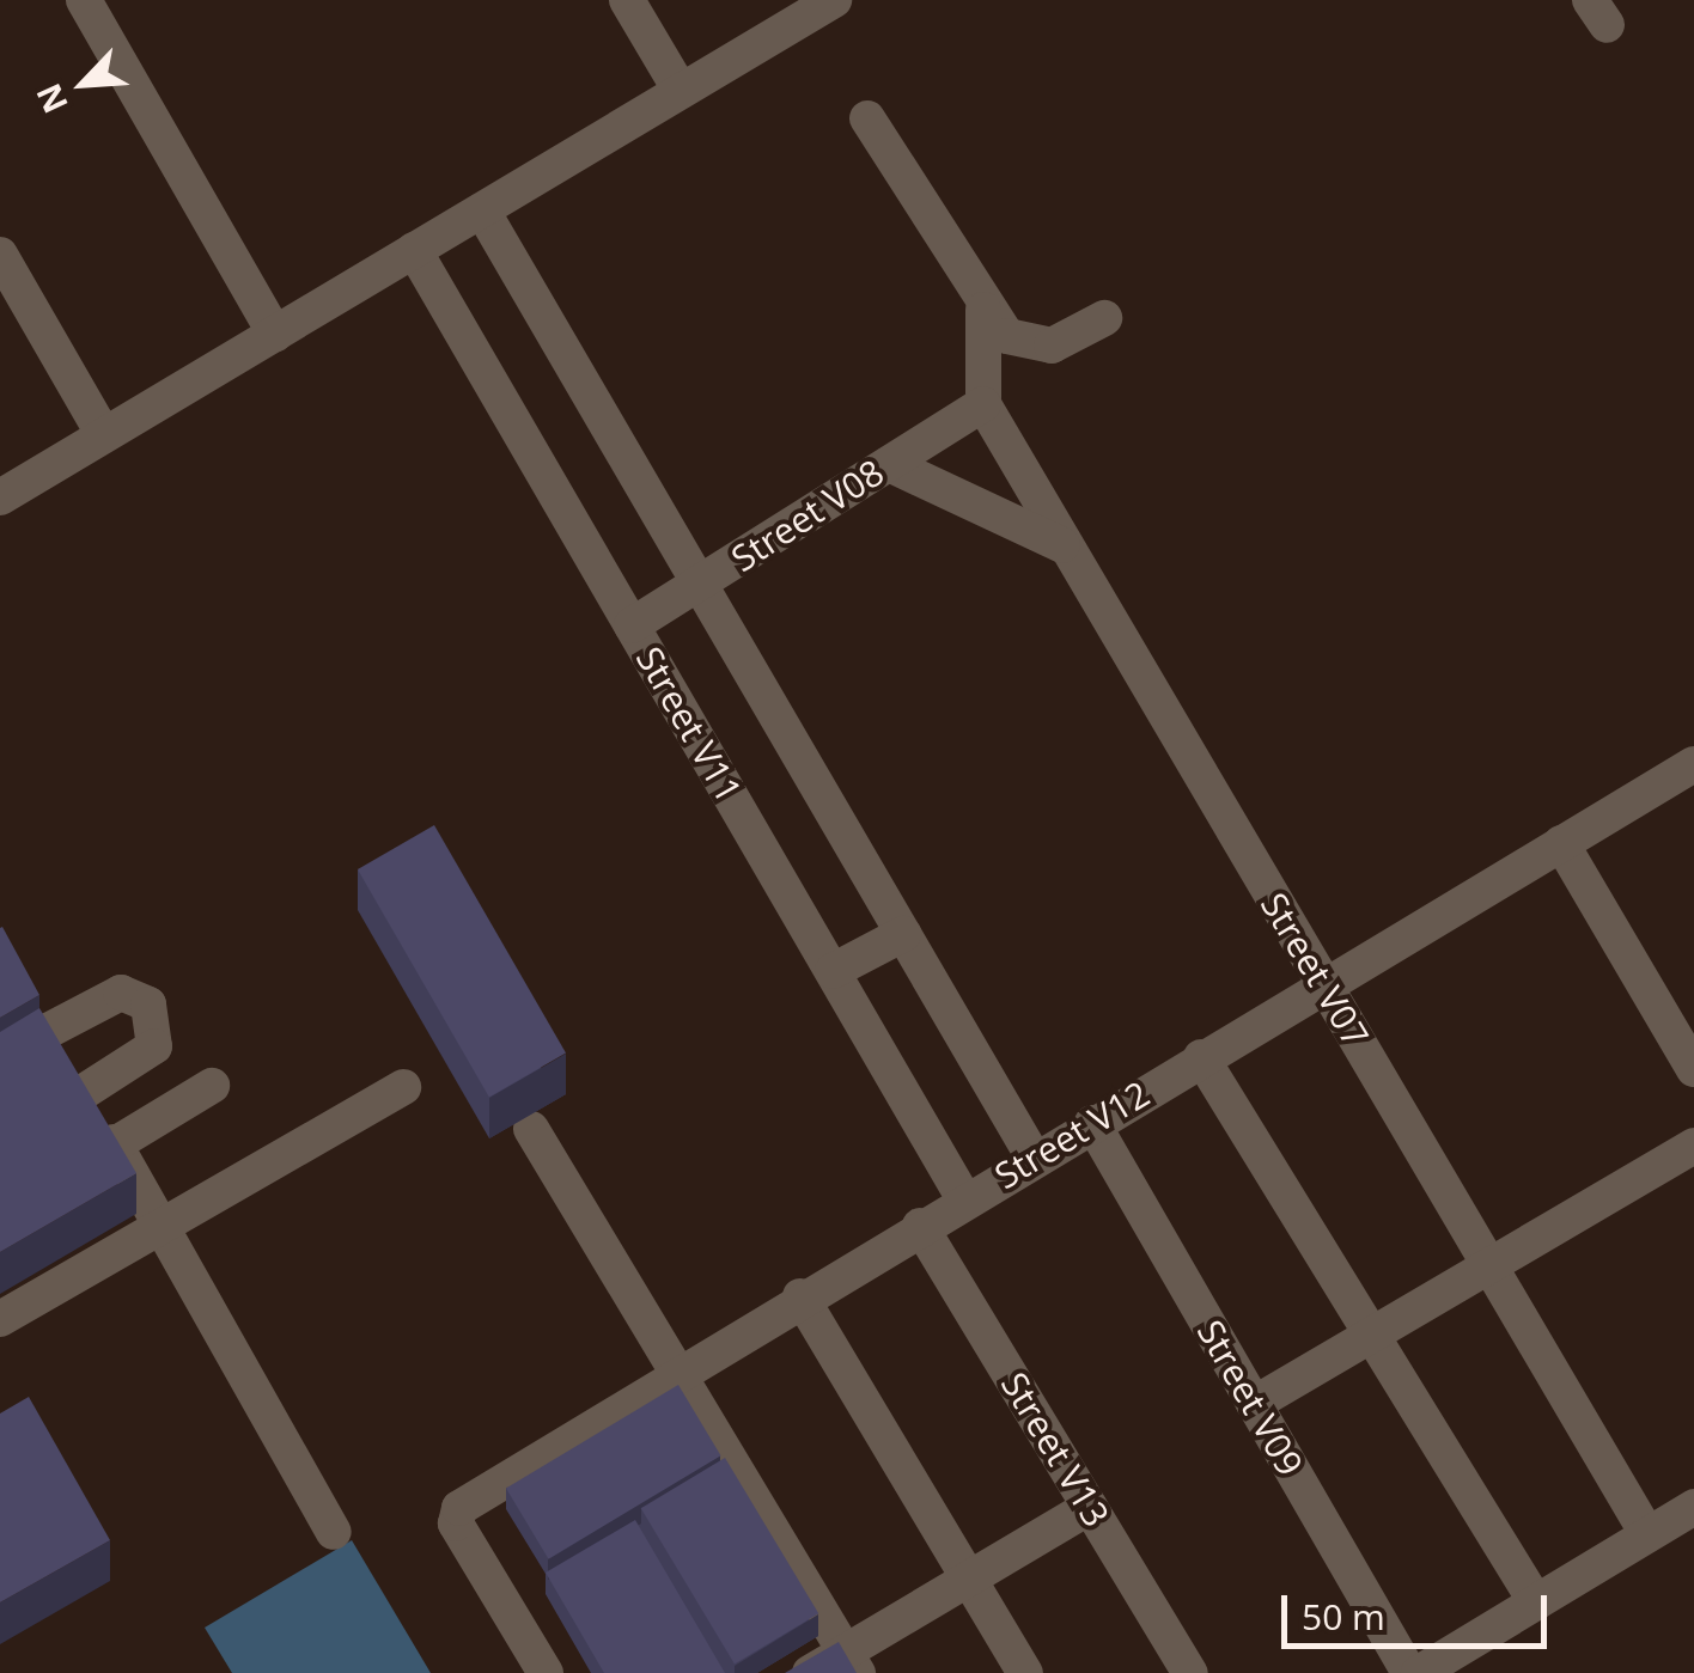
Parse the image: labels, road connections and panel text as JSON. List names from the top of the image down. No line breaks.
{"streets":{"street":["Street V08","Street V11","Street V07","Street V12","Street V09","Street V13"]},"crossings":[["Street V08","Street V11"],["Street V08","Street V07"],["Street V11","Street V12"],["Street V07","Street V12"],["Street V12","Street V09"],["Street V12","Street V13"]],"scale_bar":"50 m","north":"bottom left"}
